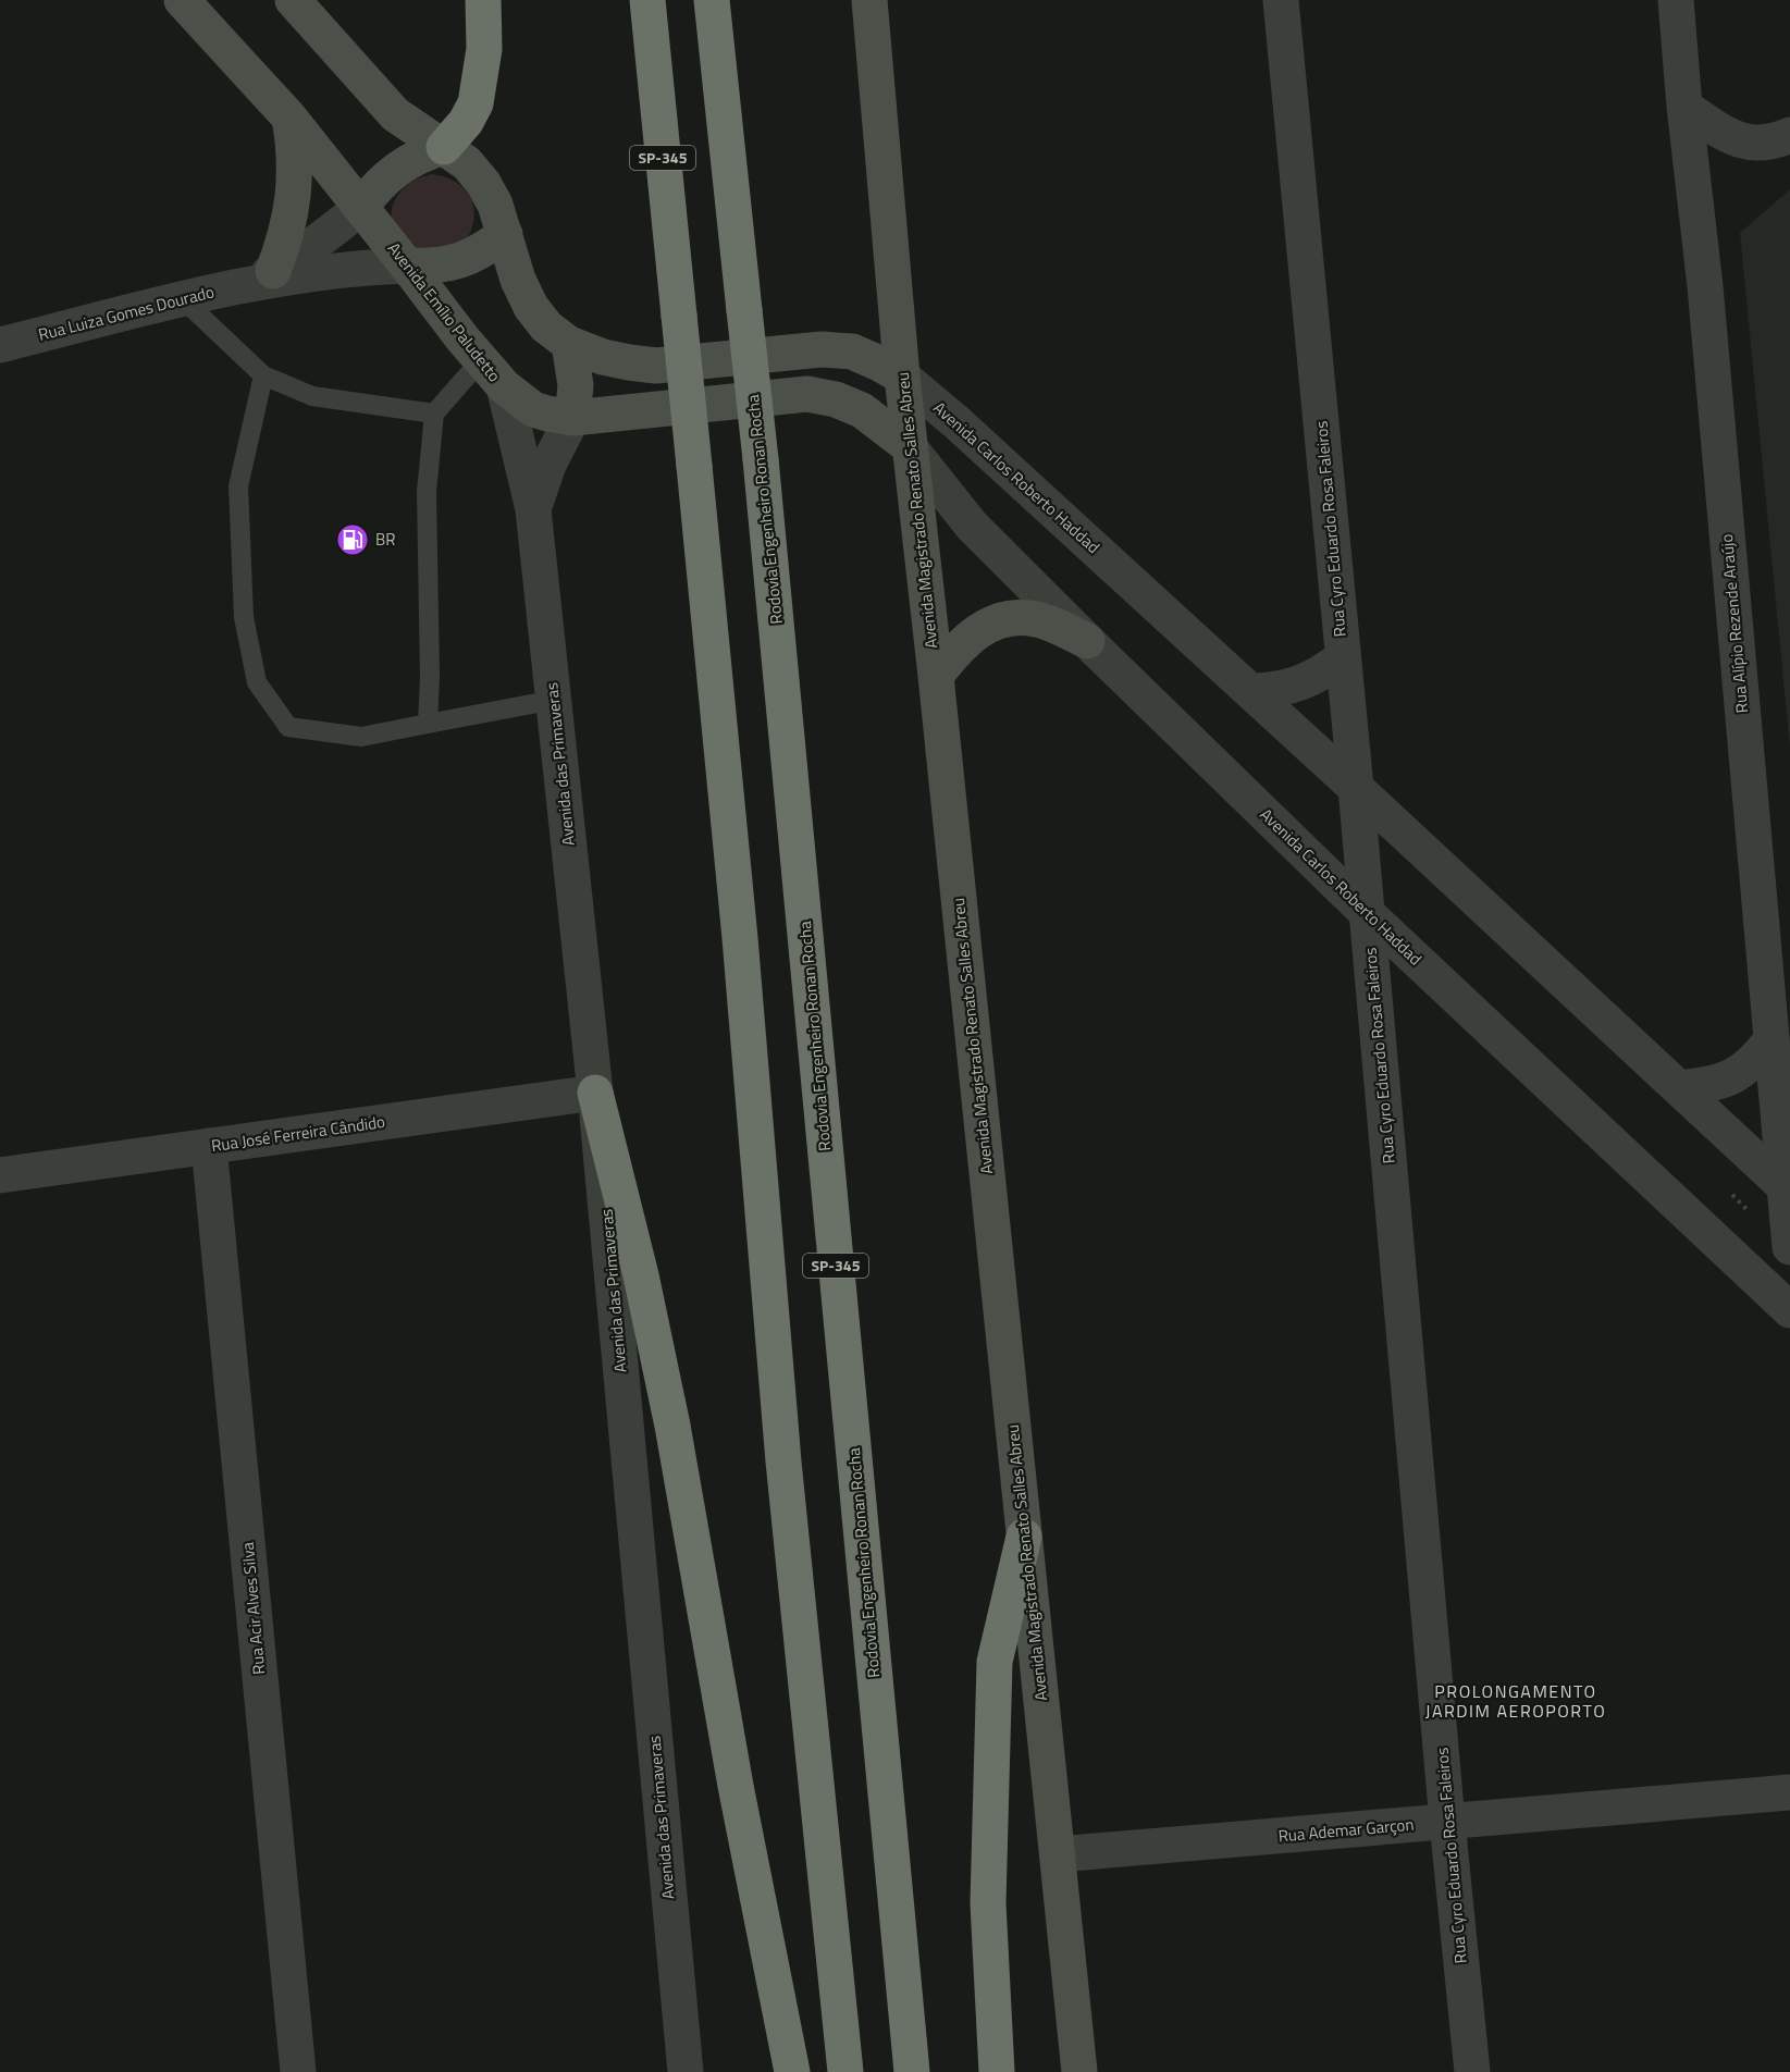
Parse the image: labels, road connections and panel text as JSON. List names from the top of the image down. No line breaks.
{"streets":{"highway":["SP-345","Rodovia Engenheiro Ronan Rocha"],"main road":["Avenida Emílio Paludetto","Avenida Magistrado Renato Salles Abreu"],"street":["Rua Luiza Gomes Dourado","Avenida Carlos Roberto Haddad","Rua Cyro Eduardo Rosa Faleiros","Rua Alípio Rezende Araújo","Avenida das Primaveras","Rua José Ferreira Cândido","Rua Acir Alves Silva","Rua Ademar Garçon"]},"crossings":[["Avenida Emílio Paludetto","Rua Luiza Gomes Dourado"],["Avenida Emílio Paludetto","Avenida Carlos Roberto Haddad"],["Avenida Emílio Paludetto","Avenida Magistrado Renato Salles Abreu"],["Avenida Emílio Paludetto","Avenida das Primaveras"],["Avenida Carlos Roberto Haddad","Avenida Magistrado Renato Salles Abreu"],["Avenida Carlos Roberto Haddad","Rua Cyro Eduardo Rosa Faleiros"],["Avenida Carlos Roberto Haddad","Rua Alípio Rezende Araújo"],["Avenida Magistrado Renato Salles Abreu","Rua Ademar Garçon"],["Rua Cyro Eduardo Rosa Faleiros","Rua Ademar Garçon"],["Avenida das Primaveras","Rua José Ferreira Cândido"],["Rua José Ferreira Cândido","Rua Acir Alves Silva"]],"districts":["PROLONGAMENTO JARDIM AEROPORTO"],"places":{"fuel station":["BR"]}}
